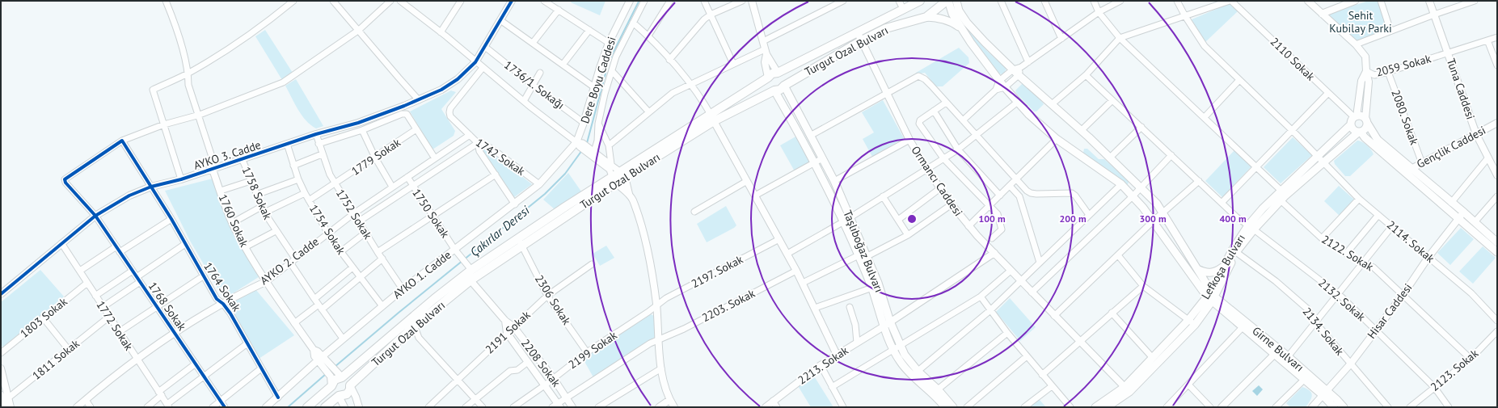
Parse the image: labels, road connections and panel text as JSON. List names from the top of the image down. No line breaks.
{"streets":{"main road":["Turgut Ozal Bulvarı","Taşlıboğaz Bulvarı","Lefkoşa Bulvarı","Girne Bulvarı"],"street":["2110 Sokak","2059 Sokak","Dere Boyu Caddesi","1736/1. Sokağı","Tuna Caddesi","2080. Sokak","Gençlik Caddesi","AYKO 3. Cadde","1779 Sokak","1742 Sokak","Ormancı Caddesi","1758 Sokak","1750 Sokak","1752 Sokak","1760 Sokak","1754 Sokak","2114. Sokak","2122. Sokak","AYKO 2. Cadde","2197. Sokak","AYKO 1. Cadde","1764 Sokak","2306 Sokak","2132. Sokak","2203. Sokak","1768 Sokak","Hisar Caddesi","1803 Sokak","1772 Sokak","2134. Sokak","2191 Sokak","2199 Sokak","1811 Sokak","2208 Sokak","2213. Sokak","2123. Sokak"]},"crossings":[["Turgut Ozal Bulvarı","Ormancı Caddesi"],["Turgut Ozal Bulvarı","1750 Sokak"],["Turgut Ozal Bulvarı","Taşlıboğaz Bulvarı"],["Turgut Ozal Bulvarı","2306 Sokak"],["Turgut Ozal Bulvarı","2208 Sokak"],["2110 Sokak","Lefkoşa Bulvarı"],["2059 Sokak","Tuna Caddesi"],["2059 Sokak","2080. Sokak"],["Dere Boyu Caddesi","1736/1. Sokağı"],["Dere Boyu Caddesi","AYKO 1. Cadde"],["1736/1. Sokağı","AYKO 3. Cadde"],["Tuna Caddesi","Gençlik Caddesi"],["2080. Sokak","Gençlik Caddesi"],["AYKO 3. Cadde","1758 Sokak"],["AYKO 3. Cadde","1752 Sokak"],["AYKO 3. Cadde","1760 Sokak"],["AYKO 3. Cadde","1754 Sokak"],["AYKO 3. Cadde","1764 Sokak"],["AYKO 3. Cadde","1768 Sokak"],["AYKO 3. Cadde","1772 Sokak"],["1779 Sokak","1752 Sokak"],["1779 Sokak","1754 Sokak"],["1742 Sokak","AYKO 2. Cadde"],["1742 Sokak","AYKO 1. Cadde"],["Ormancı Caddesi","Lefkoşa Bulvarı"],["Ormancı Caddesi","2213. Sokak"],["1758 Sokak","AYKO 2. Cadde"],["1758 Sokak","AYKO 1. Cadde"],["1750 Sokak","AYKO 2. Cadde"],["1750 Sokak","AYKO 1. Cadde"],["1752 Sokak","AYKO 2. Cadde"],["1752 Sokak","AYKO 1. Cadde"],["1760 Sokak","AYKO 2. Cadde"],["1760 Sokak","AYKO 1. Cadde"],["1754 Sokak","AYKO 2. Cadde"],["1754 Sokak","AYKO 1. Cadde"],["2114. Sokak","Lefkoşa Bulvarı"],["2114. Sokak","Hisar Caddesi"],["Taşlıboğaz Bulvarı","2213. Sokak"],["2122. Sokak","Lefkoşa Bulvarı"],["2122. Sokak","Hisar Caddesi"],["2122. Sokak","2123. Sokak"],["AYKO 2. Cadde","1764 Sokak"],["AYKO 2. Cadde","1768 Sokak"],["AYKO 2. Cadde","1772 Sokak"],["Lefkoşa Bulvarı","2132. Sokak"],["Lefkoşa Bulvarı","2134. Sokak"],["Lefkoşa Bulvarı","Girne Bulvarı"],["2197. Sokak","2199 Sokak"],["AYKO 1. Cadde","1764 Sokak"],["1764 Sokak","1768 Sokak"],["2306 Sokak","2191 Sokak"],["2306 Sokak","2199 Sokak"],["2132. Sokak","Hisar Caddesi"],["2132. Sokak","2123. Sokak"],["2203. Sokak","2208 Sokak"],["Hisar Caddesi","2134. Sokak"],["Hisar Caddesi","Girne Bulvarı"],["1803 Sokak","1772 Sokak"],["1772 Sokak","1811 Sokak"],["2191 Sokak","2208 Sokak"],["2199 Sokak","2208 Sokak"]],"water":["Çakırlar Deresi"],"parks":["Sehit Kubilay Parki"],"rings":["100 m","200 m","300 m","400 m"]}
